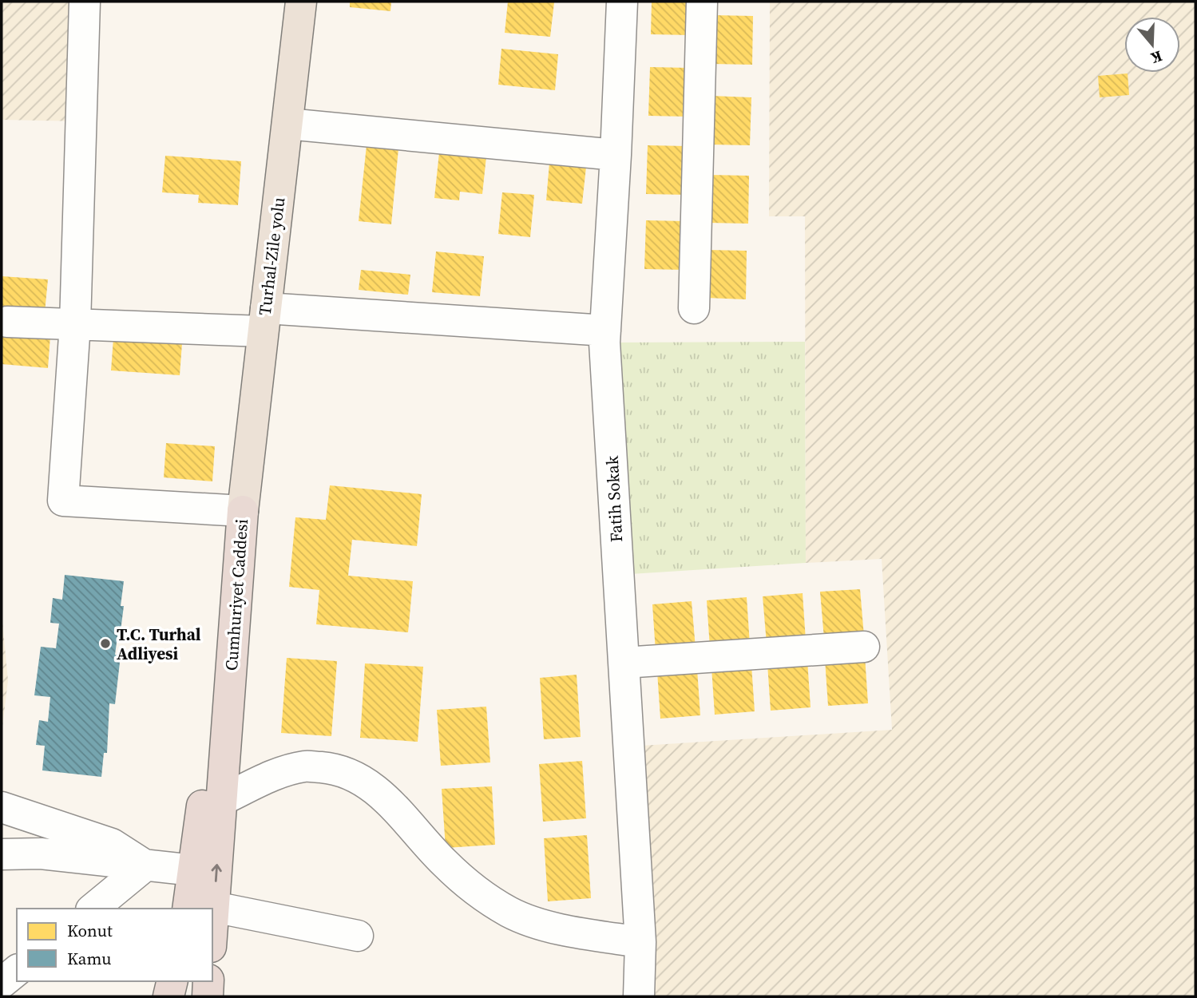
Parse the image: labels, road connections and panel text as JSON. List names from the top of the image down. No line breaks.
{"streets":{"highway":["Cumhuriyet Caddesi"],"main road":["Turhal-Zile yolu"],"street":["Fatih Sokak"]},"crossings":[["Turhal-Zile yolu","Cumhuriyet Caddesi"]],"places":["T.C. Turhal Adliyesi"],"legend":["Konut","Kamu"],"north":"bottom"}
